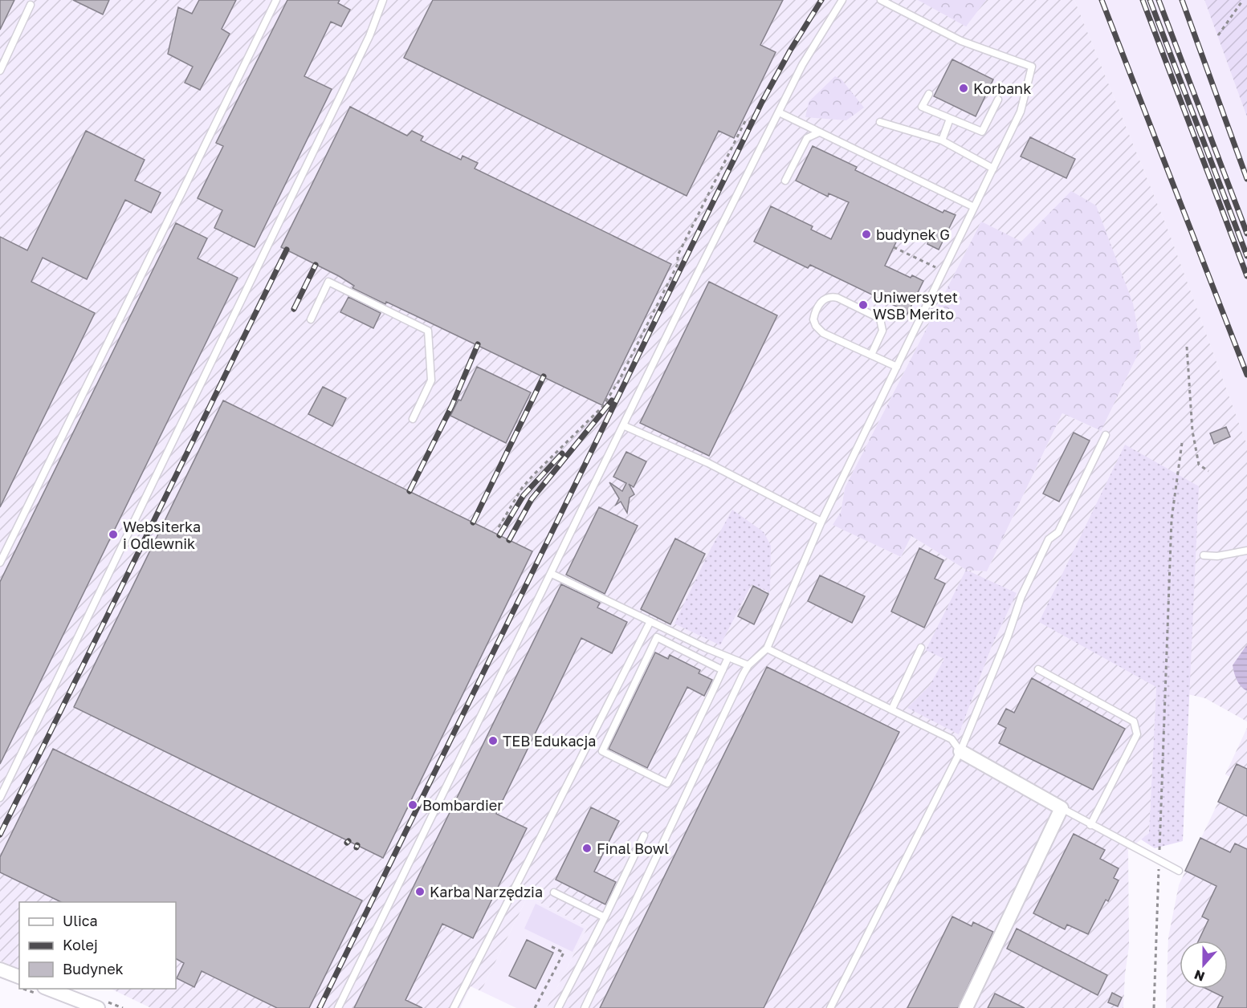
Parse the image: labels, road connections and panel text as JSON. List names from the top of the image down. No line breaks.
{"places":["Korbank","budynek G","Uniwersytet WSB Merito","Websiterka i Odlewnik","TEB Edukacja","Bombardier","Final Bowl","Karba Narzędzia"],"legend":["Ulica","Kolej","Budynek"],"north":"bottom"}
